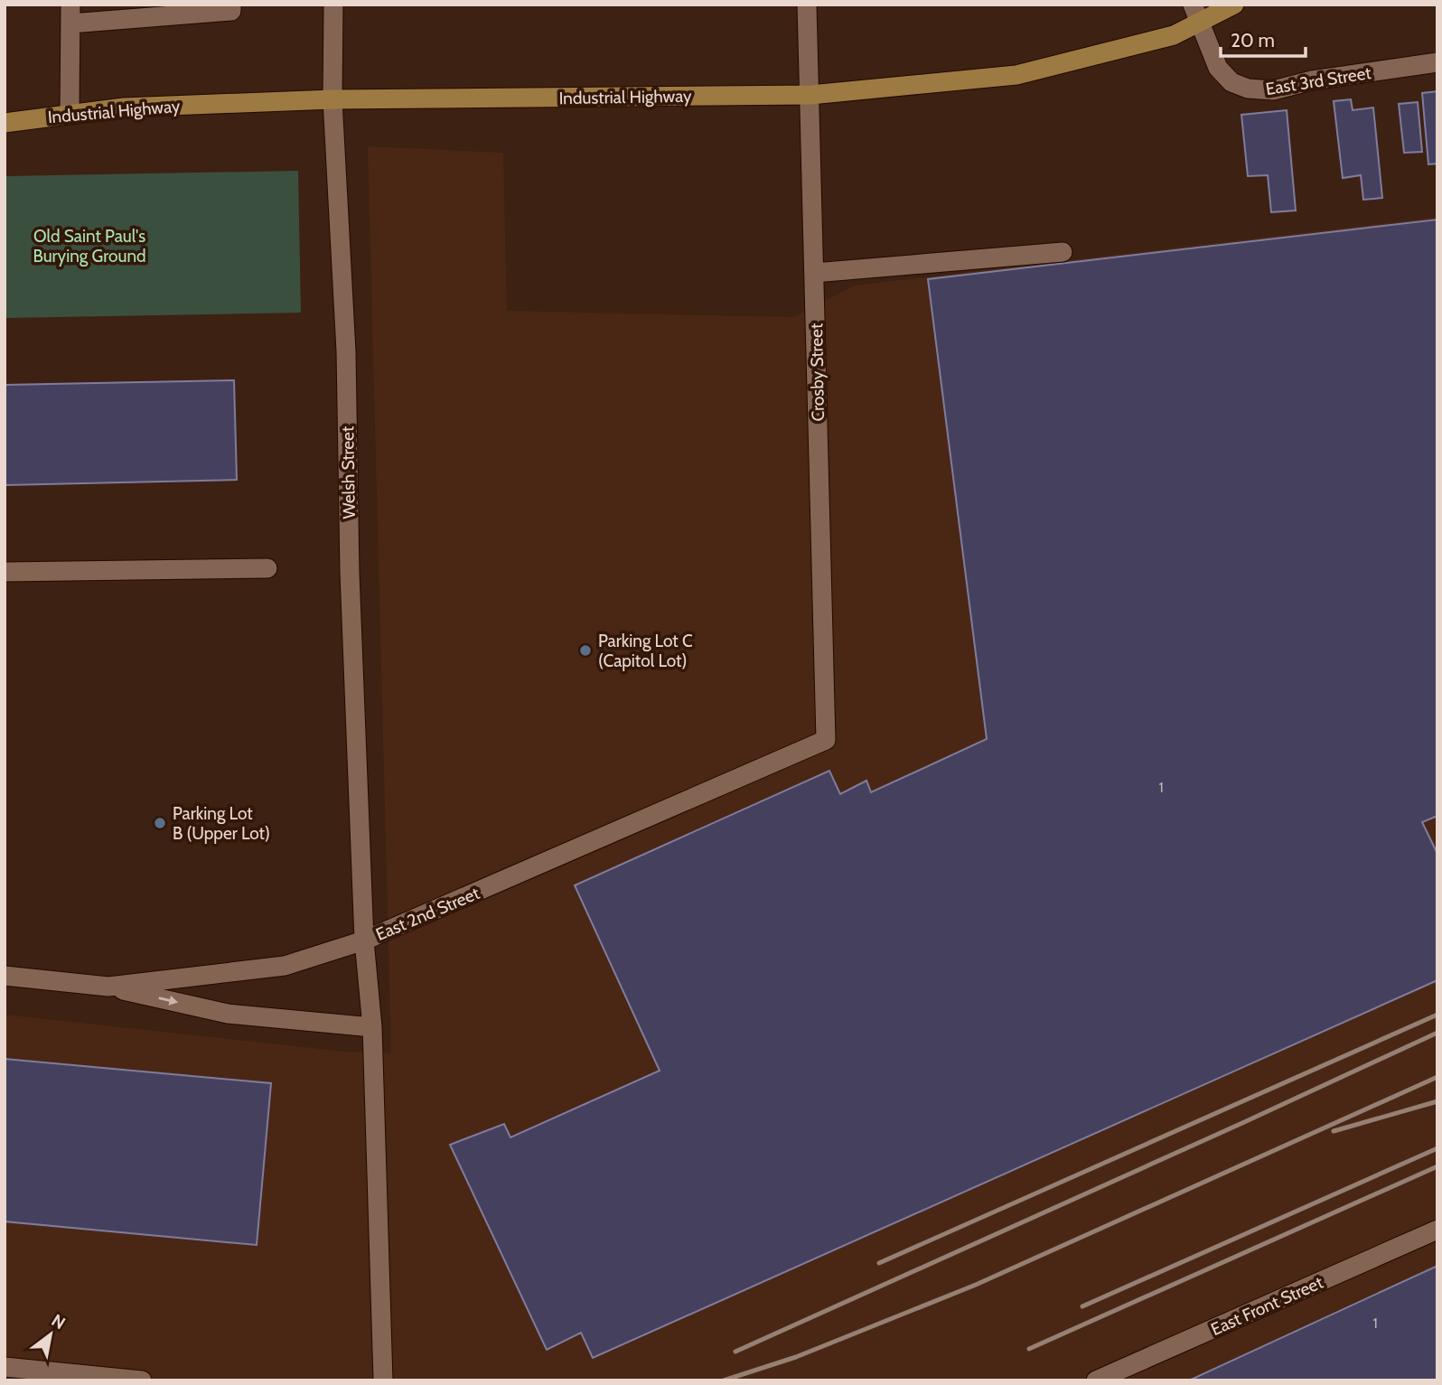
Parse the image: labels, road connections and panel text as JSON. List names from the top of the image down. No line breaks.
{"streets":{"main road":["Industrial Highway"],"street":["East 3rd Street","Crosby Street","Welsh Street","East 2nd Street","East Front Street"]},"crossings":[["East 3rd Street","Industrial Highway"],["Industrial Highway","Crosby Street"],["Industrial Highway","Welsh Street"],["Crosby Street","East 2nd Street"],["Welsh Street","East 2nd Street"]],"parks":["Old Saint Paul's Burying Ground"],"places":["Parking Lot C (Capitol Lot)","Parking Lot B (Upper Lot)"],"house_numbers":["1","1"],"scale_bar":"20 m","north":"top right"}
